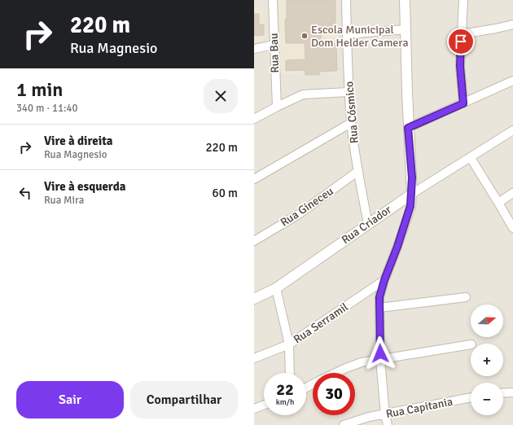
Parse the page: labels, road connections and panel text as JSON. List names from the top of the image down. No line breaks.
{"streets":{"street":["Rua Bau","Rua Cósmico","Rua Gineceu","Rua Criador","Rua Serramil","Rua Capitania"]},"crossings":[["Rua Cósmico","Rua Gineceu"],["Rua Cósmico","Rua Criador"]],"places":["Escola Municipal Dom Helder Camera"],"north":"right","page":{"turn":["220 m","Rua Magnesio"],"heading":["1 min","340 m · 11:40"],"list":[{"name":"Vire à direita","note":"Rua Magnesio","value":"220 m"},{"name":"Vire à esquerda","note":"Rua Mira","value":"60 m"}],"map_buttons":["+","−"],"speed":"22 km/h","limit":"30","buttons":["Sair","Compartilhar"]}}
